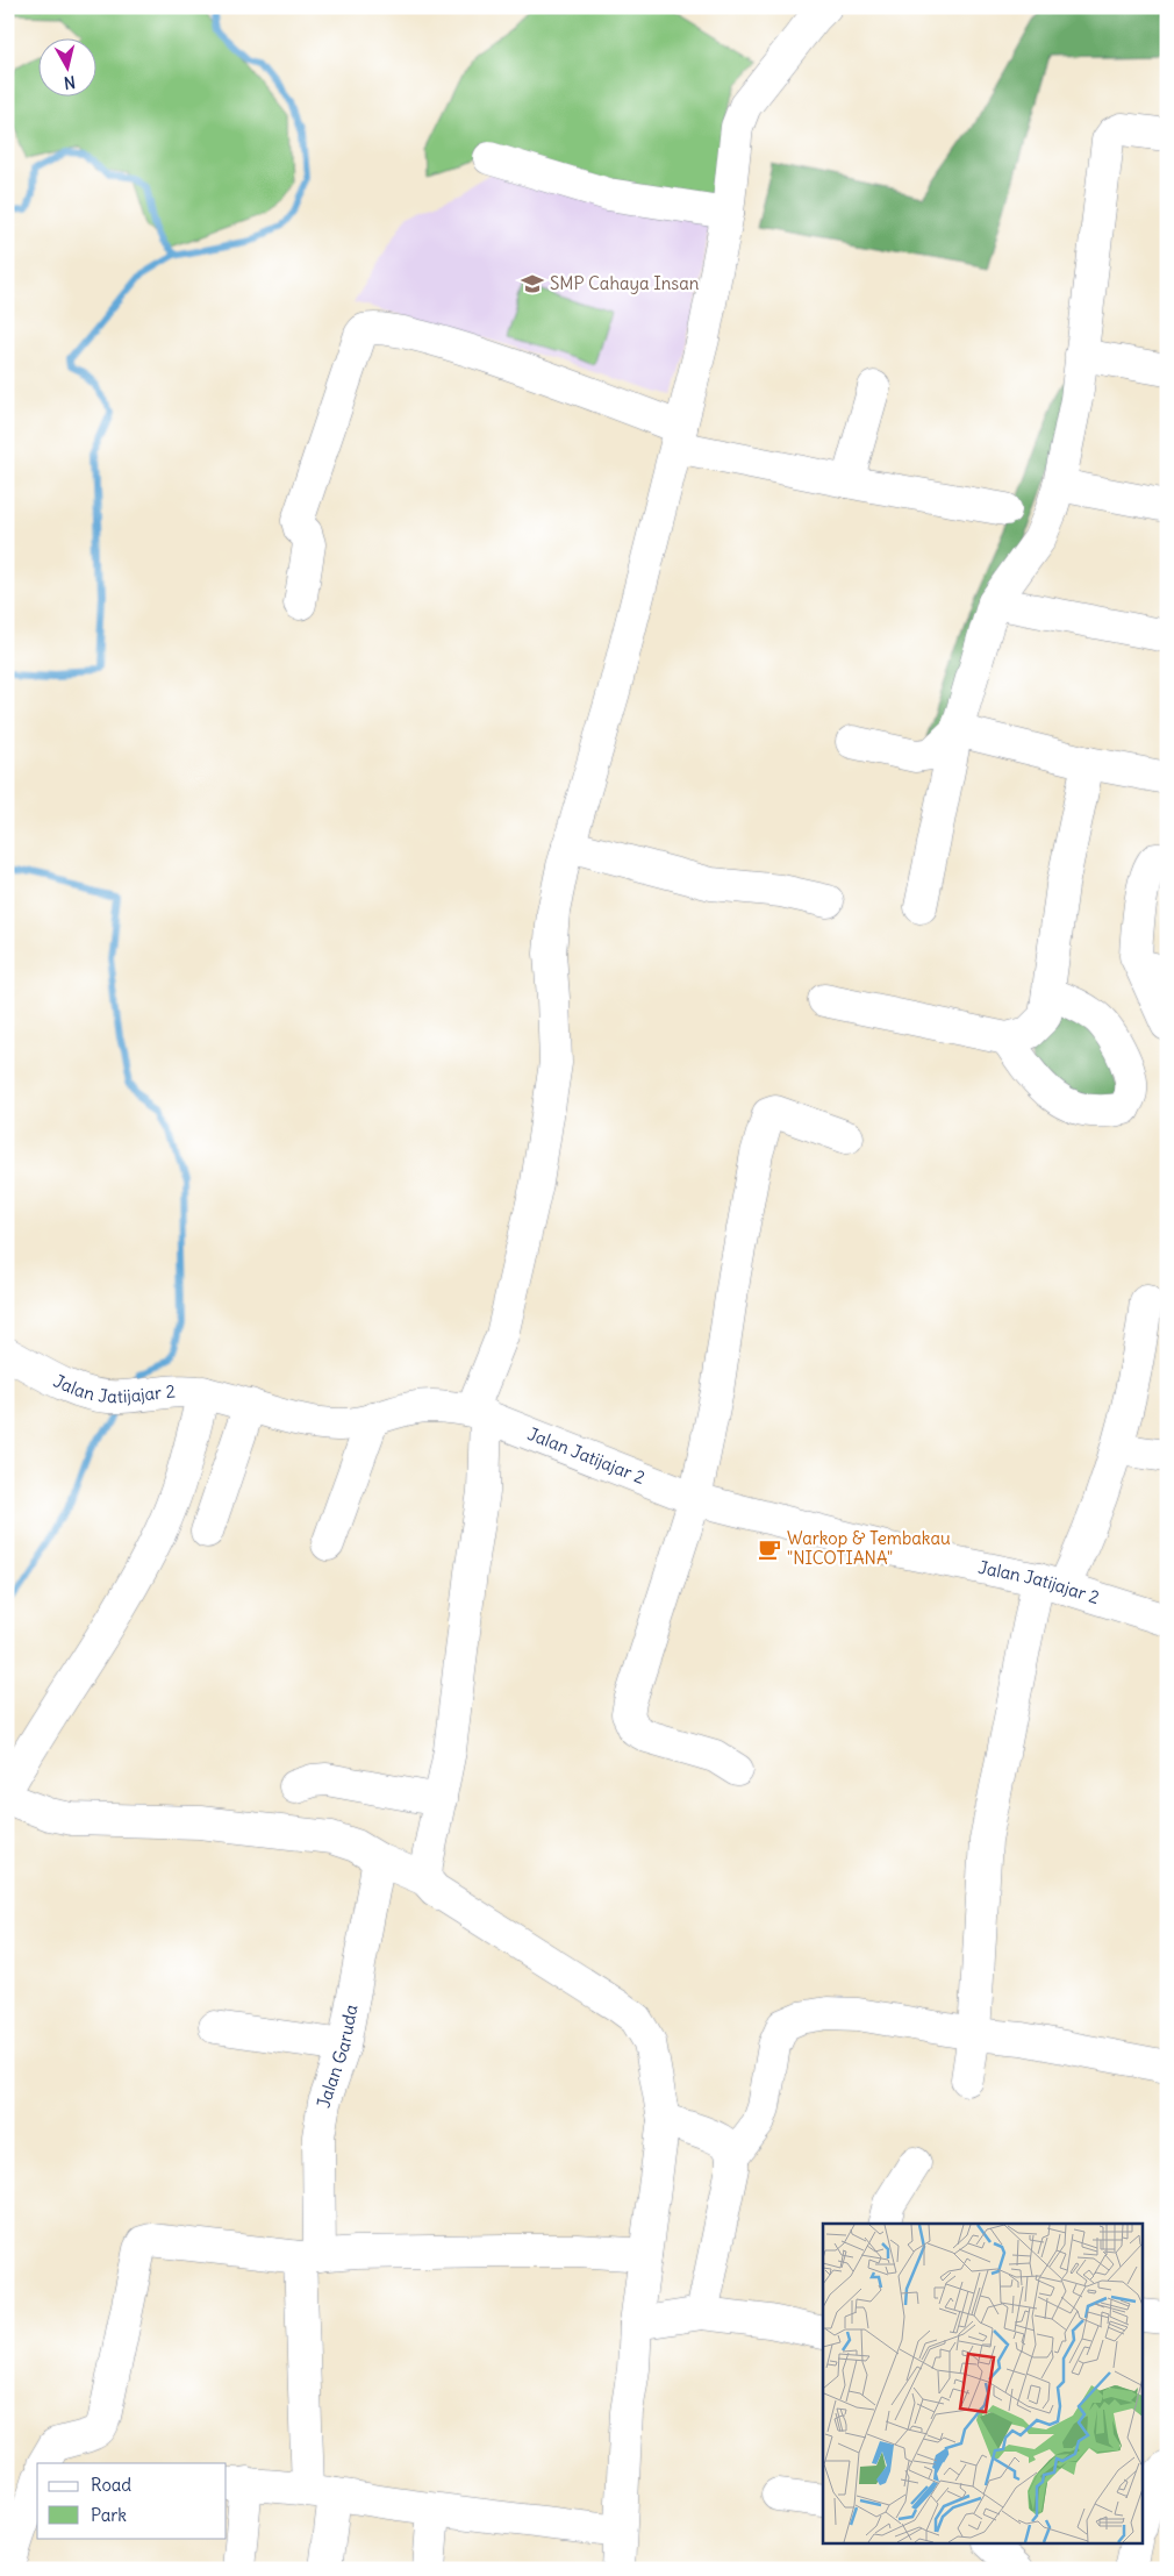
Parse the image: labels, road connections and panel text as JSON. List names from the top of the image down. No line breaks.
{"streets":{"street":["Jalan Jatijajar 2","Jalan Garuda"]},"places":{"school or university":["SMP Cahaya Insan"],"cafe":["Warkop & Tembakau \"NICOTIANA\""]},"legend":["Road","Park"],"north":"bottom"}
